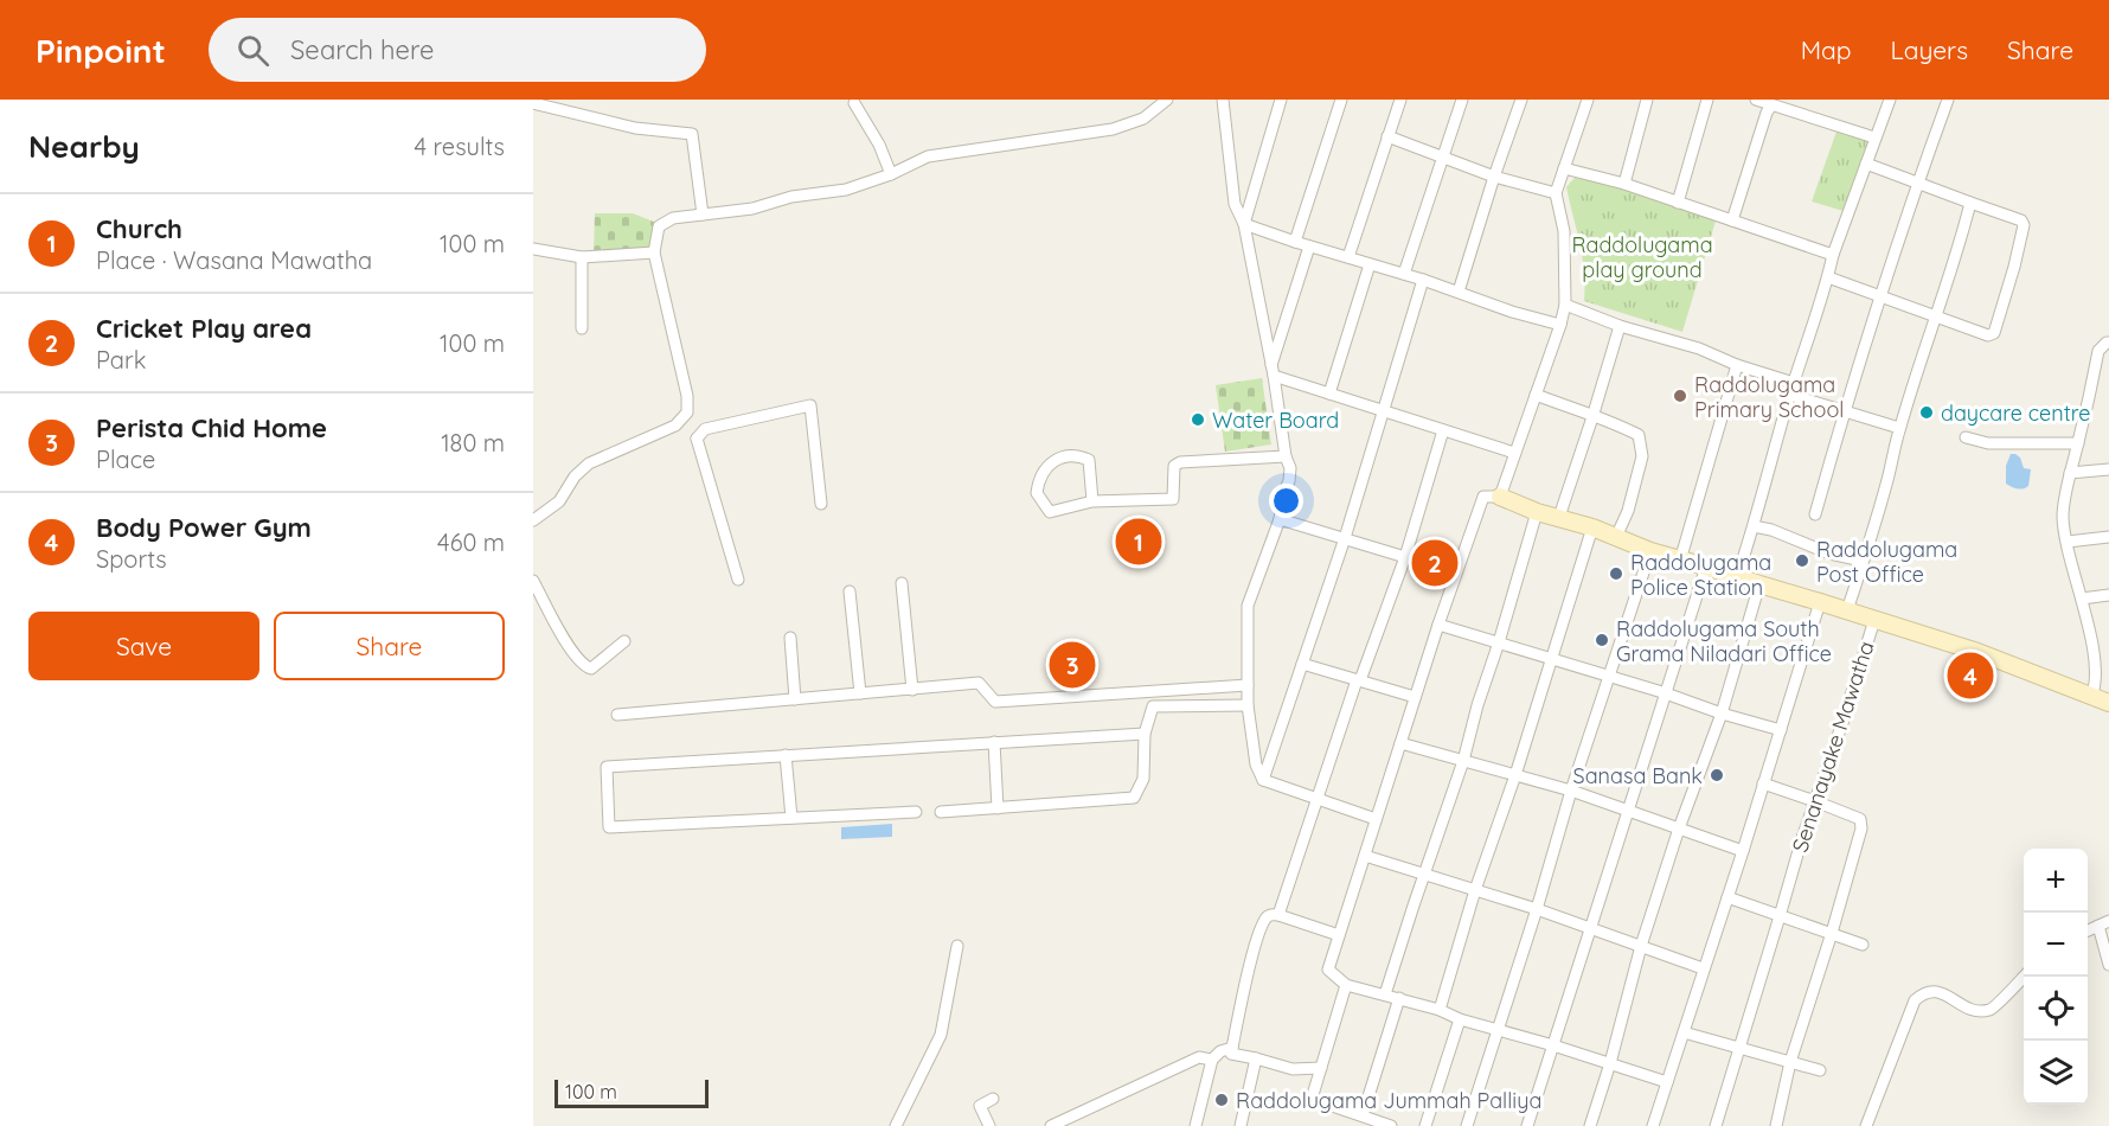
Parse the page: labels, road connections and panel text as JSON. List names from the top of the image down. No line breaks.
{"streets":{"street":["Senanayake Mawatha"]},"parks":["Raddolugama play ground"],"places":["Raddolugama Primary School","daycare centre","Water Board","Raddolugama Post Office","Raddolugama Police Station","Raddolugama South Grama Niladari Office","Sanasa Bank","Raddolugama Jummah Palliya"],"scale_bar":"100 m","page":{"header":"Pinpoint","search":"Search here","nav":["Map","Layers","Share"],"heading":["Nearby","4 results"],"list":[{"mark":"1","name":"Church","note":"Place · Wasana Mawatha","value":"100 m"},{"mark":"2","name":"Cricket Play area","note":"Park","value":"100 m"},{"mark":"3","name":"Perista Chid Home","note":"Place","value":"180 m"},{"mark":"4","name":"Body Power Gym","note":"Sports","value":"460 m"}],"pins":["1","2","3","4"],"buttons":["Save","Share"],"map_buttons":["+","−"],"scale":"100 m"}}
